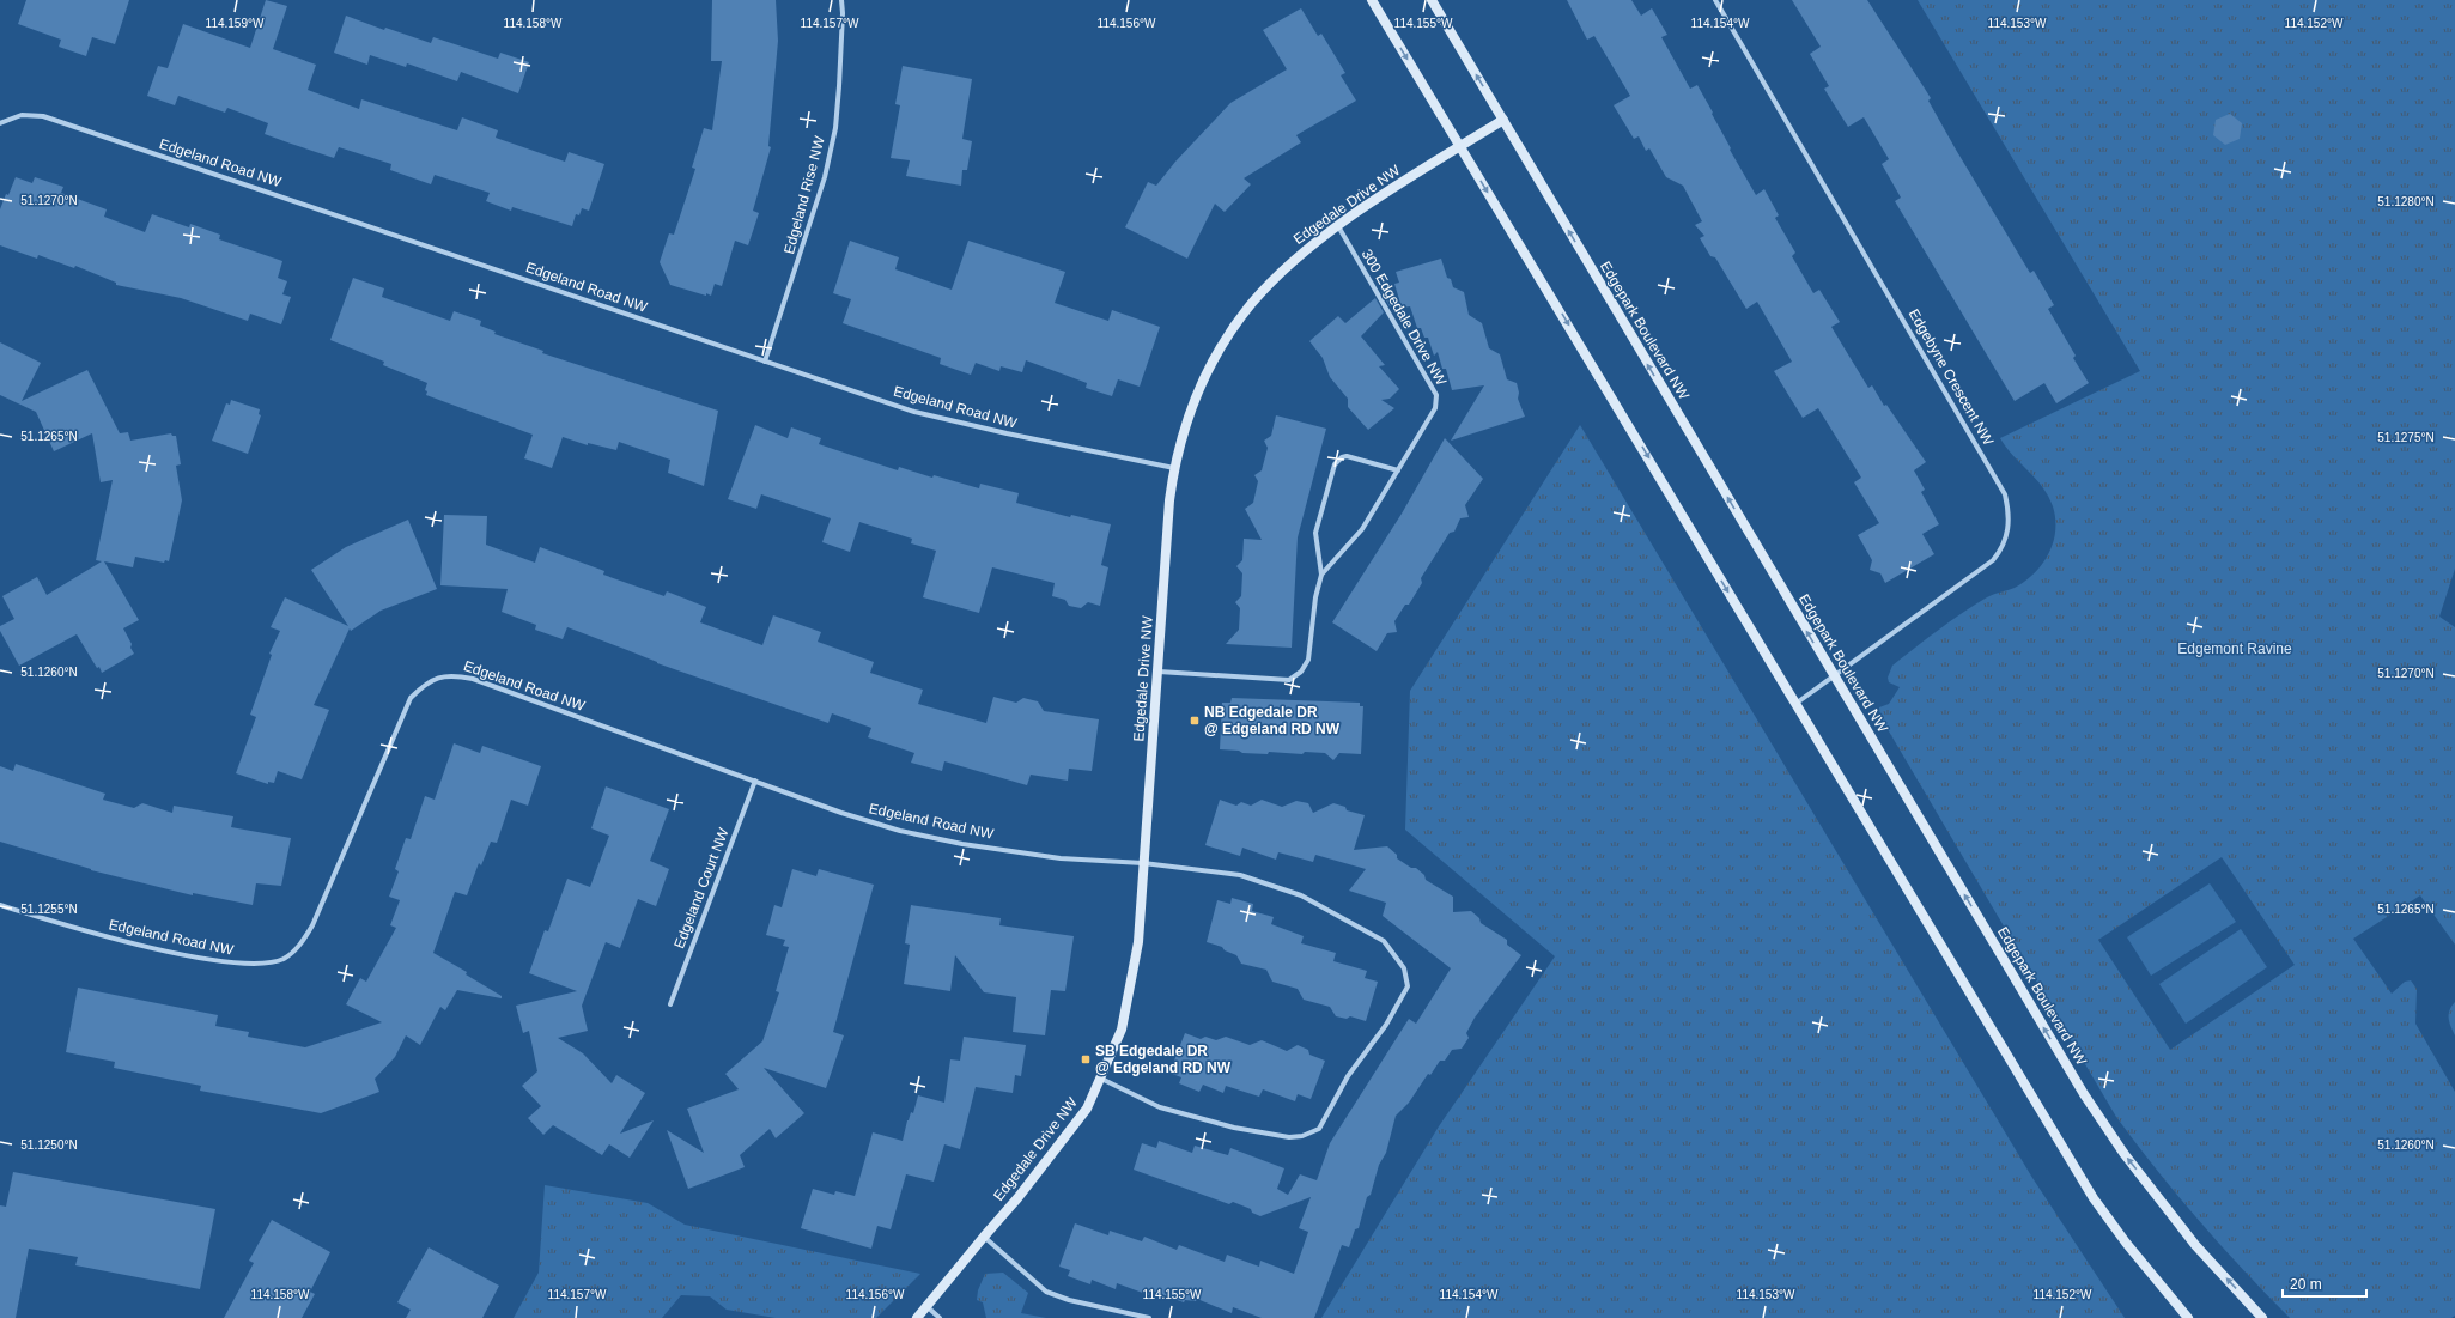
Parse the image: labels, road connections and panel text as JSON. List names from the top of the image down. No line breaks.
{"streets":{"street":["Edgeland Road NW","Edgeland Rise NW","Edgedale Drive NW","300 Edgedale Drive NW","Edgepark Boulevard NW","Edgebyne Crescent NW","Edgeland Court NW"]},"crossings":[["Edgeland Road NW","Edgeland Rise NW"],["Edgeland Road NW","Edgedale Drive NW"],["Edgeland Road NW","Edgeland Court NW"],["Edgedale Drive NW","300 Edgedale Drive NW"],["Edgedale Drive NW","Edgepark Boulevard NW"],["Edgepark Boulevard NW","Edgebyne Crescent NW"]],"parks":["Edgemont Ravine"],"places":{"transit":["NB Edgedale DR @ Edgeland RD NW","SB Edgedale DR @ Edgeland RD NW"]},"scale_bar":"20 m","coordinates":["114.159°W","114.158°W","114.157°W","114.156°W","114.155°W","114.154°W","114.153°W","114.152°W","51.1270°N","51.1280°N","51.1265°N","51.1275°N","51.1260°N","51.1255°N","51.1250°N"]}
